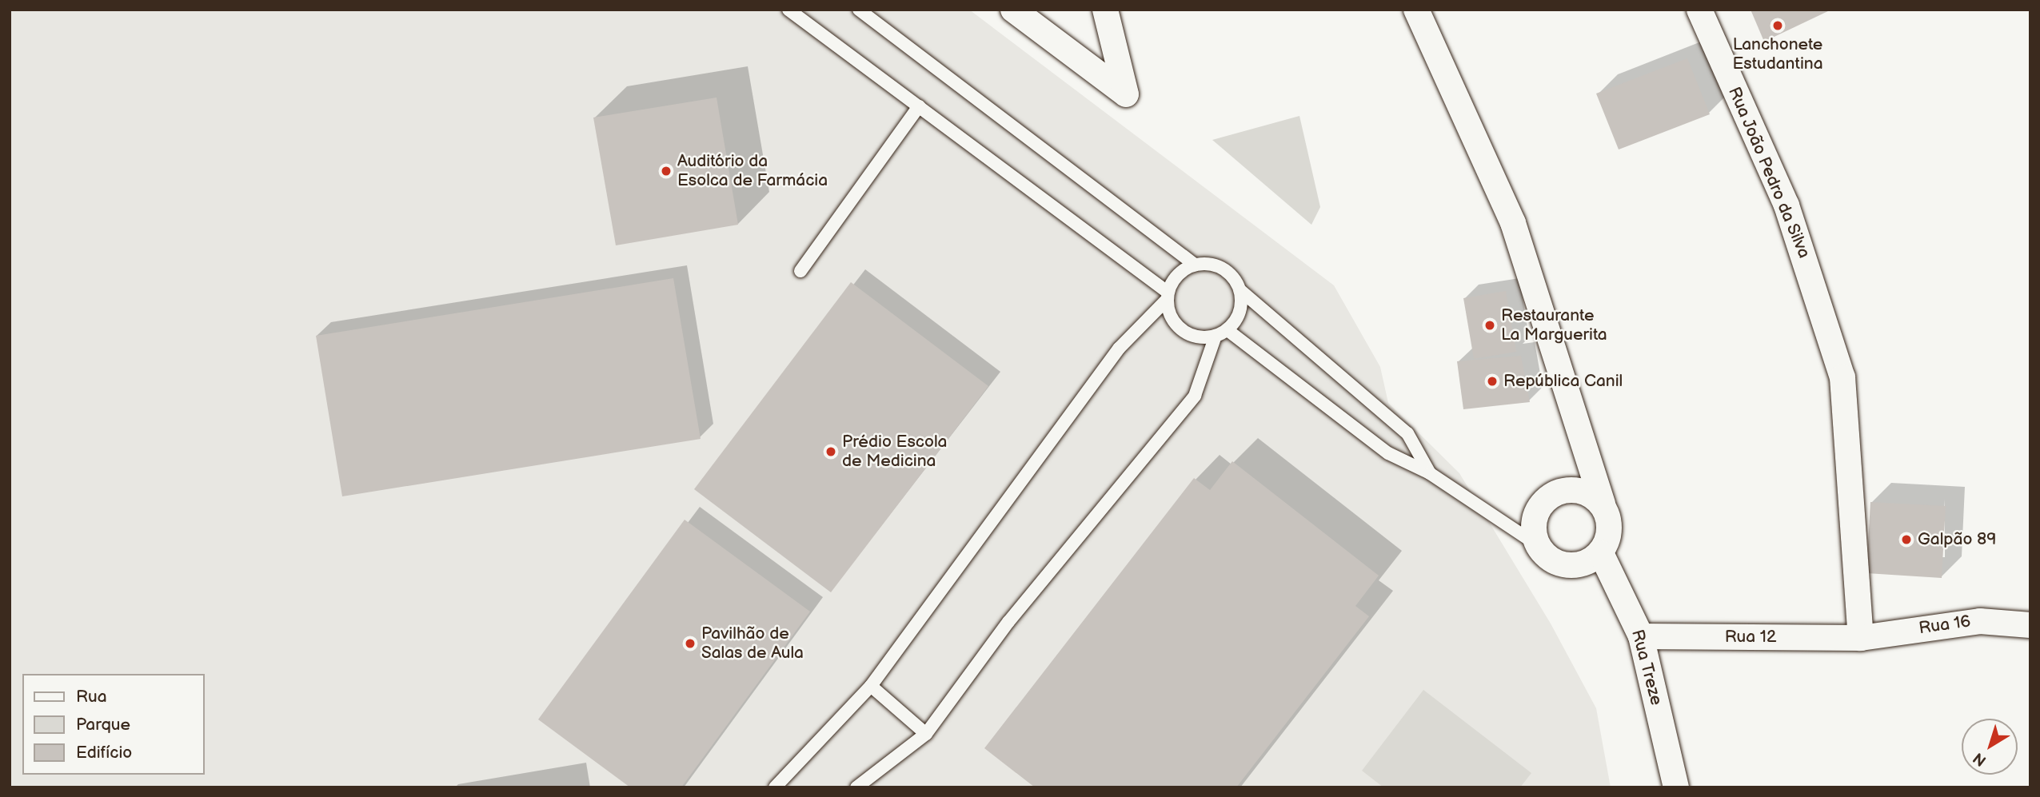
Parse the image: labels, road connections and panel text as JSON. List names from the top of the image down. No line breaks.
{"streets":{"street":["Rua João Pedro da Silva","Rua 16","Rua 12","Rua Treze"]},"crossings":[["Rua João Pedro da Silva","Rua 16"],["Rua João Pedro da Silva","Rua 12"],["Rua 16","Rua 12"],["Rua 12","Rua Treze"]],"places":["Lanchonete Estudantina","Auditório da Esolca de Farmácia","Restaurante La Marguerita","República Canil","Prédio Escola de Medicina","Galpão 89","Pavilhão de Salas de Aula"],"legend":["Rua","Parque","Edifício"],"north":"bottom left"}
